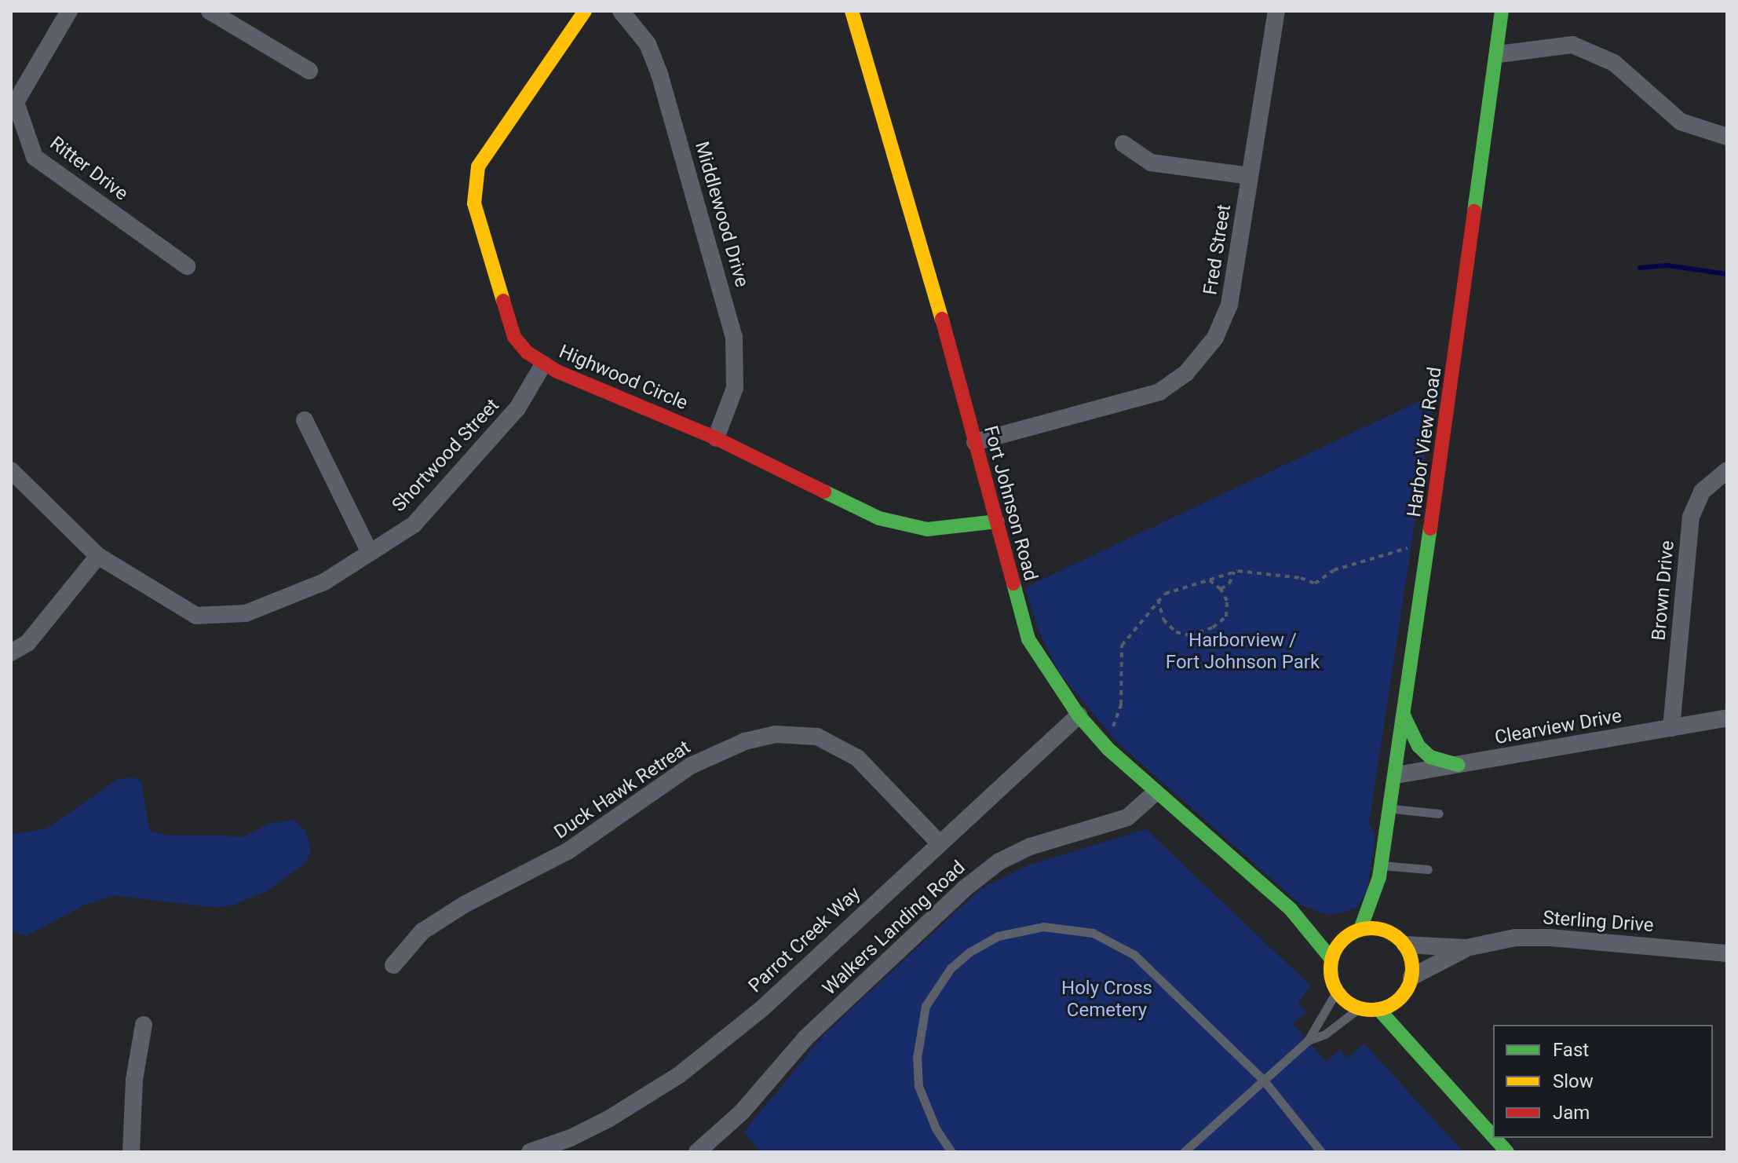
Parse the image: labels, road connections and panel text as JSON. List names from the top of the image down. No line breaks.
{"streets":{"main road":["Highwood Circle","Harbor View Road","Fort Johnson Road"],"street":["Ritter Drive","Middlewood Drive","Fred Street","Shortwood Street","Brown Drive","Clearview Drive","Duck Hawk Retreat","Sterling Drive","Walkers Landing Road","Parrot Creek Way"]},"crossings":[["Middlewood Drive","Highwood Circle"],["Fred Street","Fort Johnson Road"],["Highwood Circle","Shortwood Street"],["Highwood Circle","Fort Johnson Road"],["Harbor View Road","Fort Johnson Road"],["Harbor View Road","Clearview Drive"],["Harbor View Road","Sterling Drive"],["Fort Johnson Road","Sterling Drive"],["Fort Johnson Road","Walkers Landing Road"],["Fort Johnson Road","Parrot Creek Way"],["Brown Drive","Clearview Drive"],["Duck Hawk Retreat","Parrot Creek Way"]],"parks":["Harborview / Fort Johnson Park","Holy Cross Cemetery"],"legend":["Fast","Slow","Jam"]}
